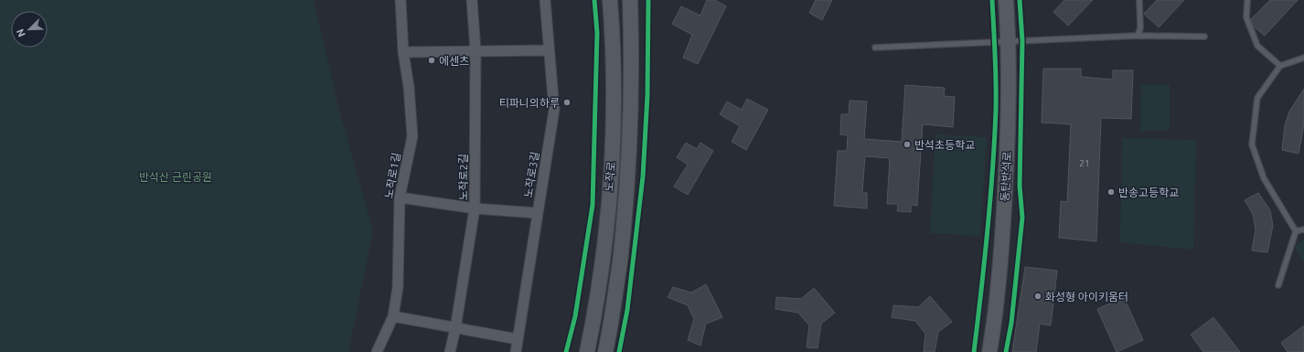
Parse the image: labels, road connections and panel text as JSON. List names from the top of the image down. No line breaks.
{"streets":{"street":["노작로3길","노작로1길","노작로","동탄반석로","노작로2길"]},"parks":["반석산 근린공원"],"places":["에센츠","티파니의하루","반석초등학교","반송고등학교","화성형 아이키움터"],"house_numbers":["21"],"north":"bottom left"}
